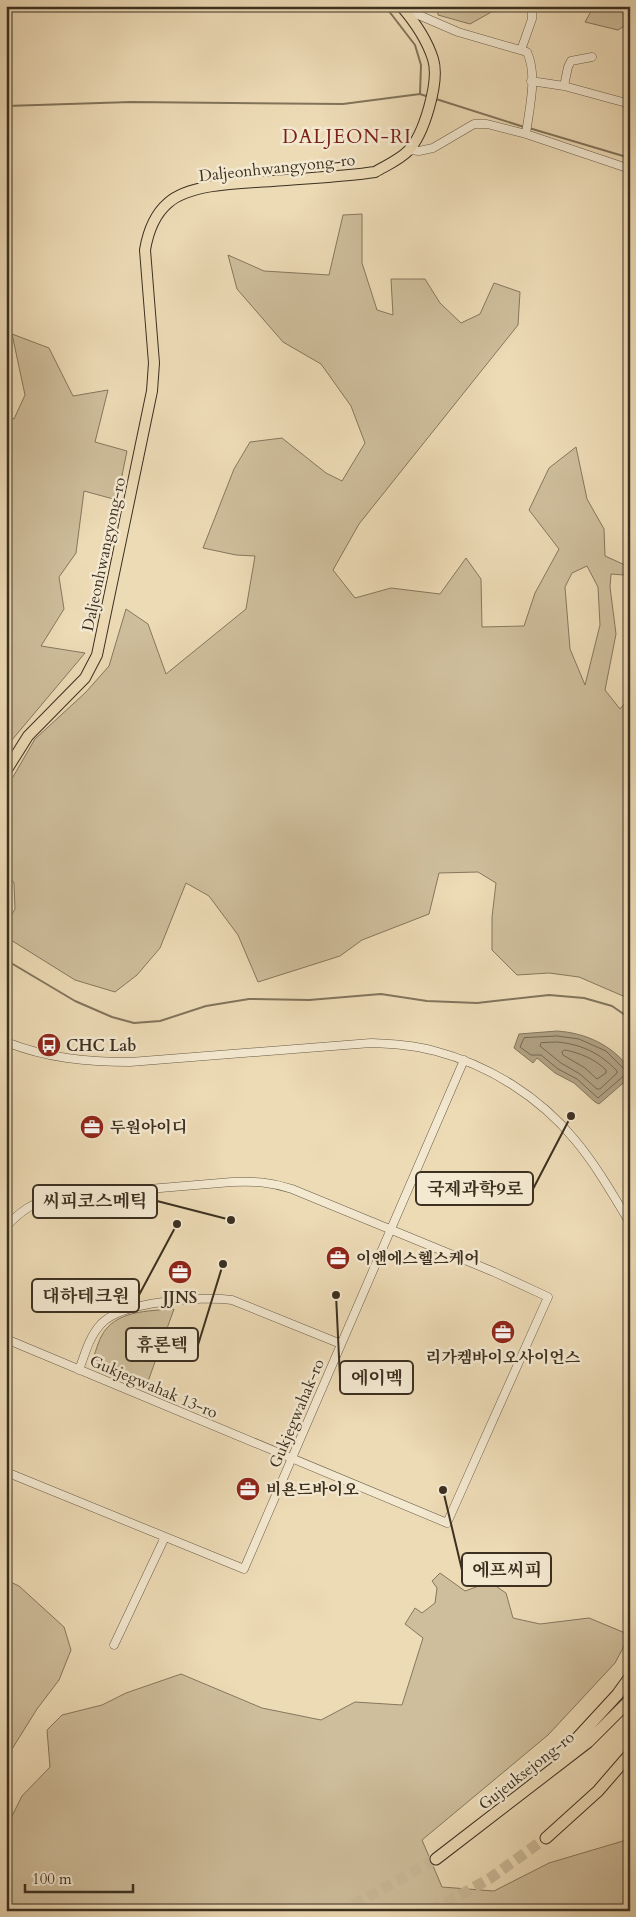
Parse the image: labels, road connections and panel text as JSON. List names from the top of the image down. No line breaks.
{"streets":{"highway":["Gujeuksejong-ro"],"main road":["Daljeonhwangyong-ro"],"street":["Gukjegwahak 13-ro","Gukjegwahak-ro"]},"crossings":[["Gukjegwahak 13-ro","Gukjegwahak-ro"]],"districts":["DALJEON-RI"],"places":{"bus stop":["CHC Lab"],"other":["국제과학9로","씨피코스메틱","대하테크원","휴론텍","에이멕","에프씨피"],"office":["두원아이디","이앤에스헬스케어","JJNS","리가켐바이오사이언스","비욘드바이오"]},"scale_bar":"100 m"}
